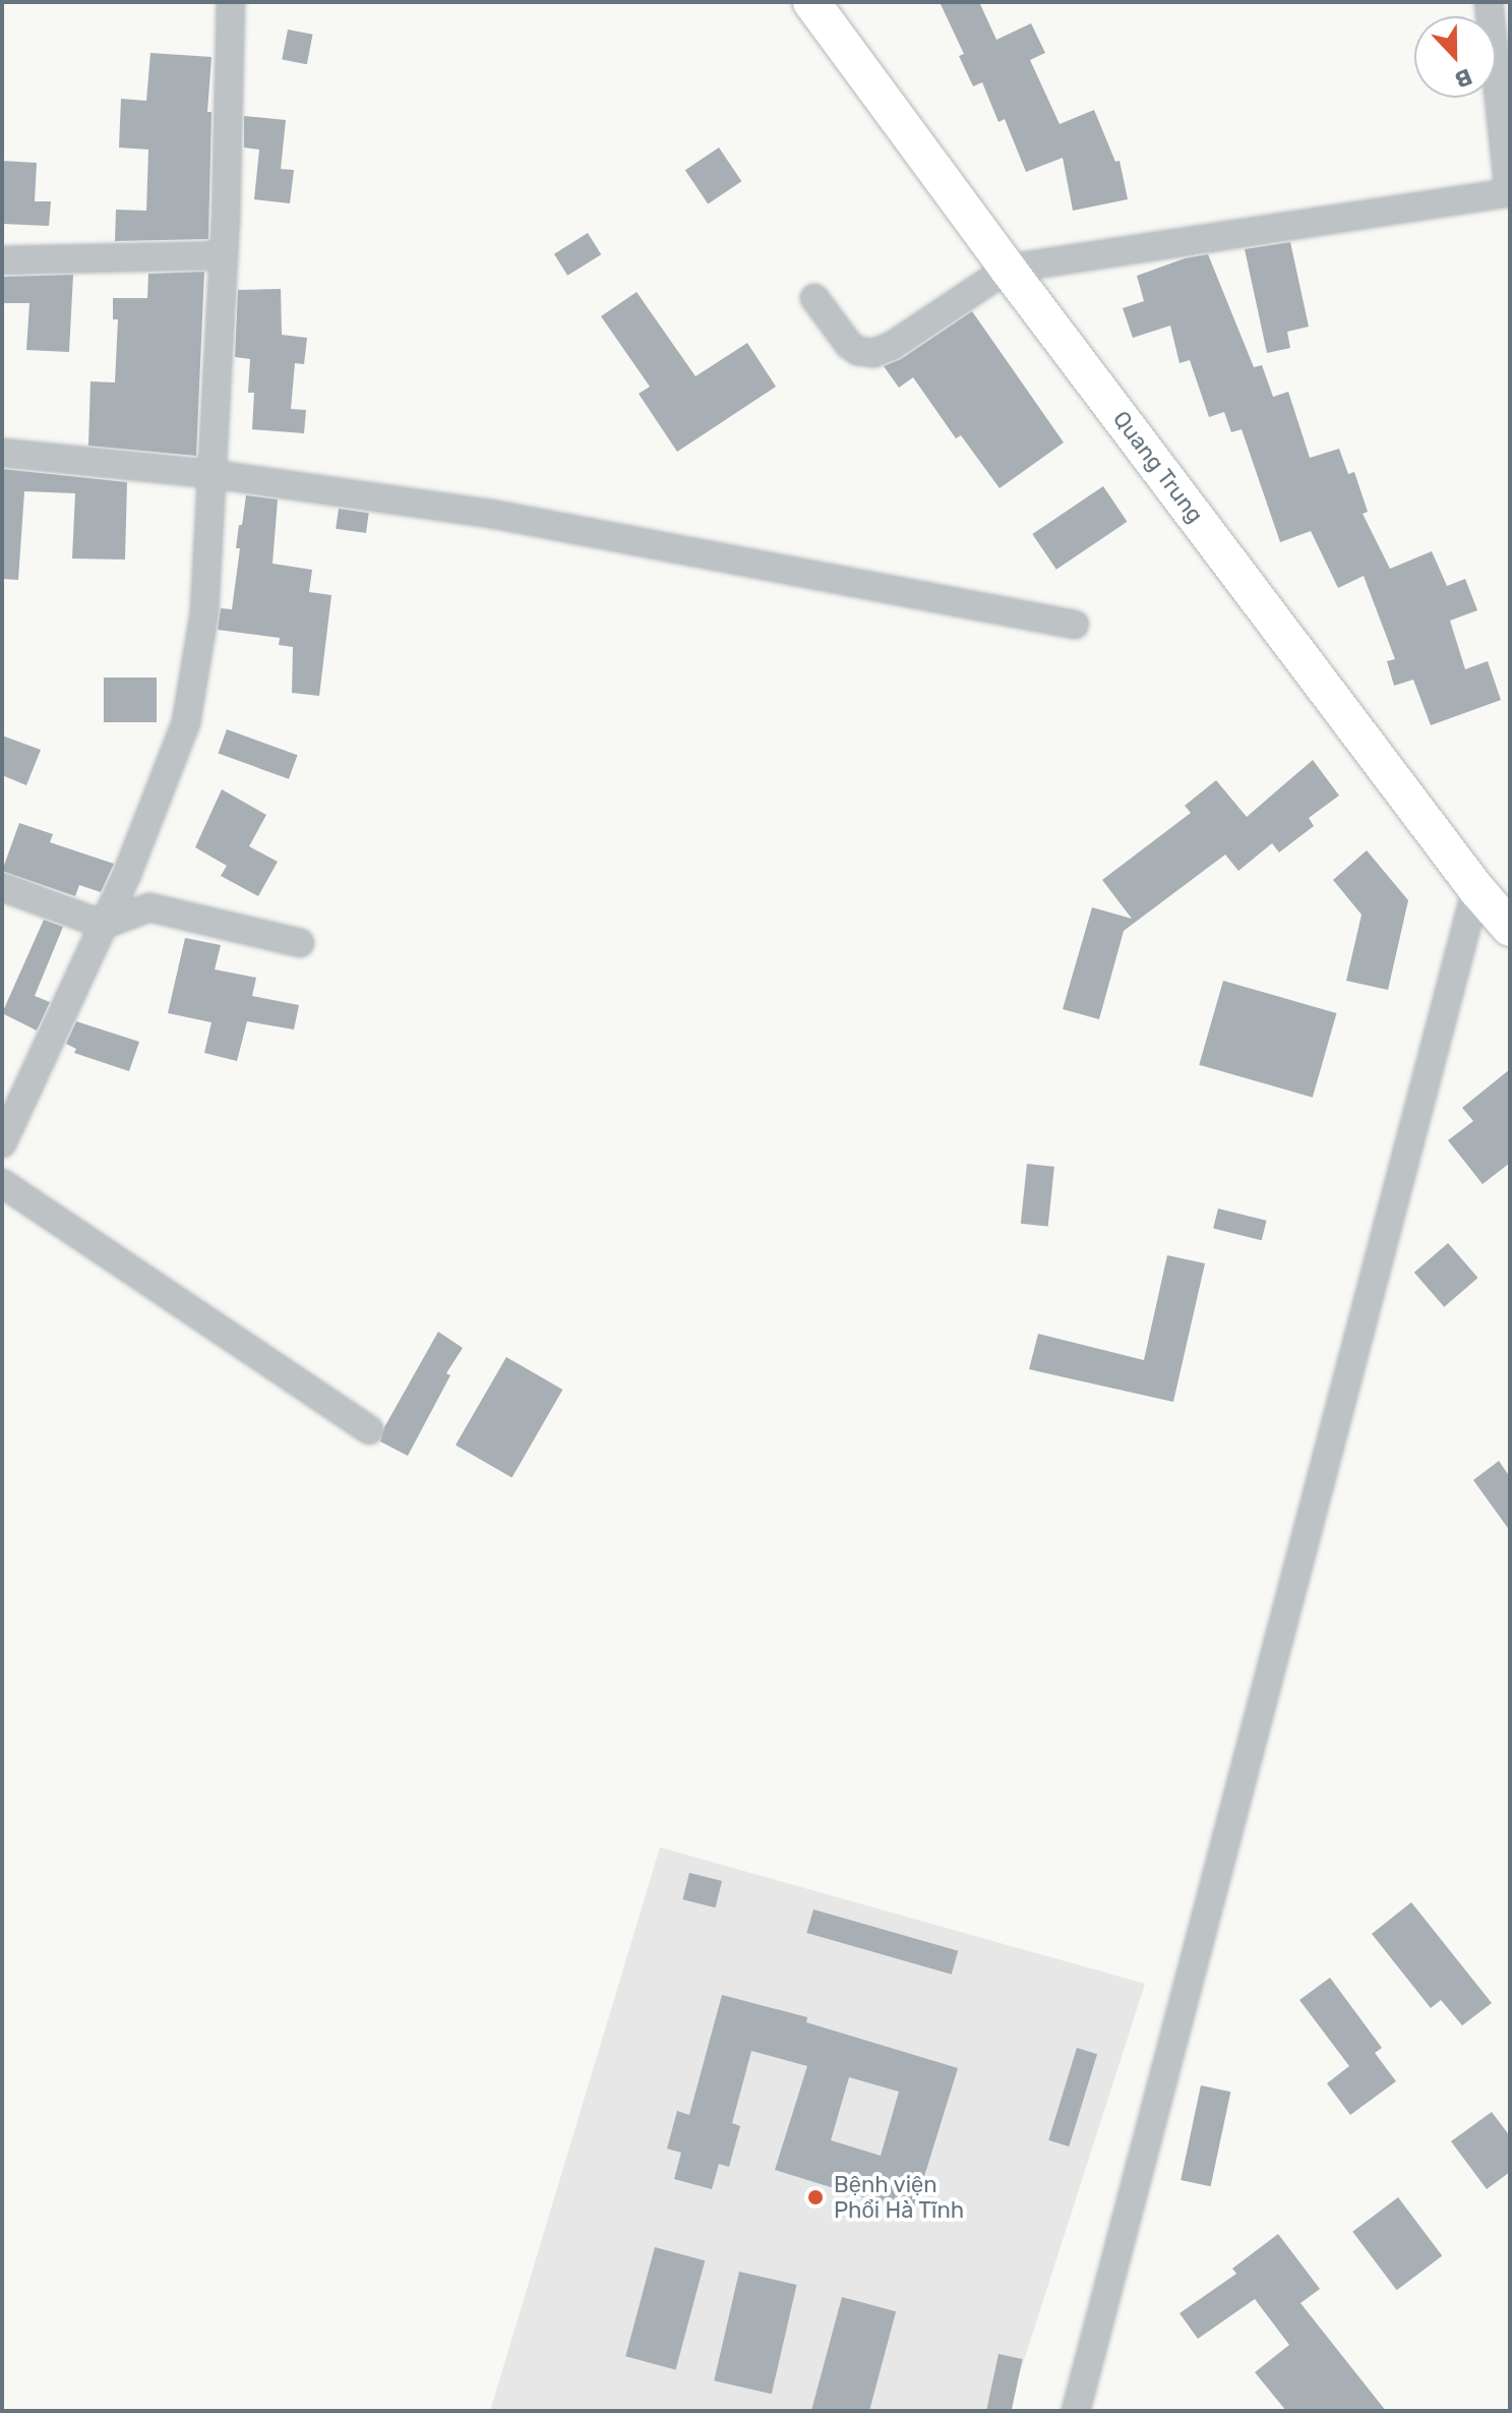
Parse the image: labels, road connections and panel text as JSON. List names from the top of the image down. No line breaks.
{"streets":{"main road":["Quang Trung"]},"places":["Bệnh viện Phổi Hà Tĩnh"],"north":"bottom"}
